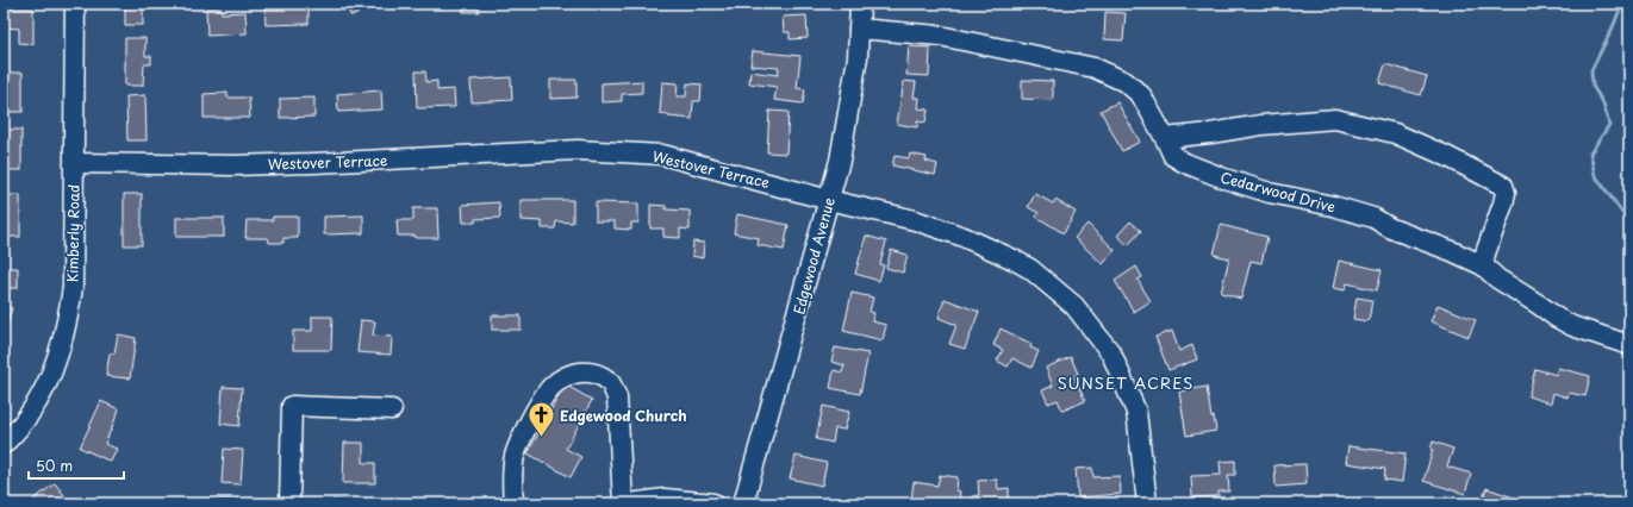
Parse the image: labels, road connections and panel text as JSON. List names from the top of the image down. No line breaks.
{"streets":{"street":["Westover Terrace","Cedarwood Drive","Kimberly Road","Edgewood Avenue"]},"crossings":[["Westover Terrace","Kimberly Road"],["Westover Terrace","Edgewood Avenue"],["Cedarwood Drive","Edgewood Avenue"]],"districts":["SUNSET ACRES"],"places":{"church":["Edgewood Church"]},"scale_bar":"50 m"}
